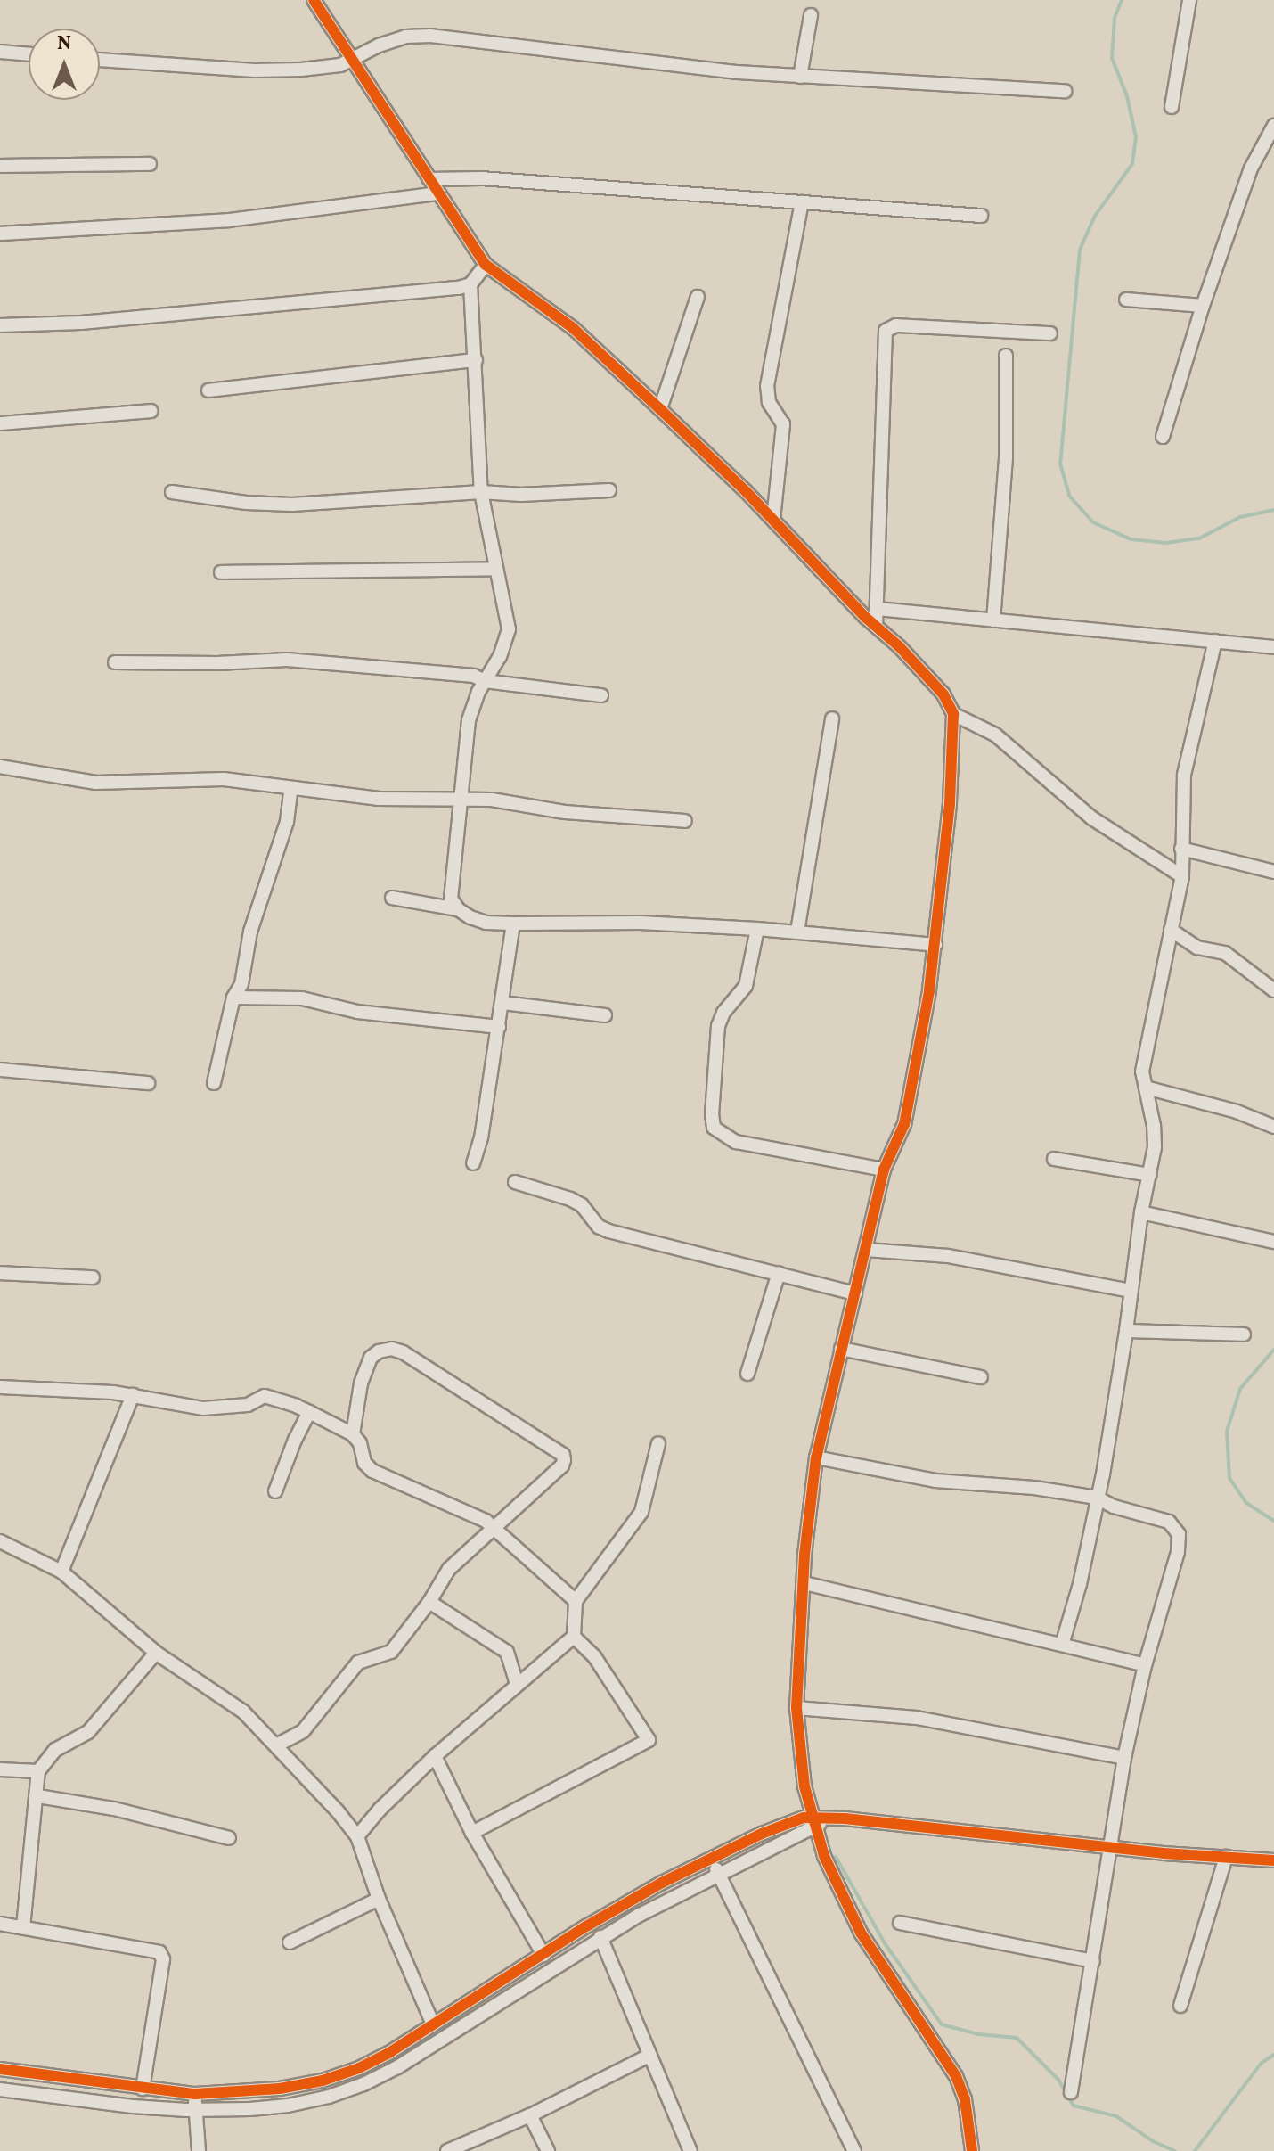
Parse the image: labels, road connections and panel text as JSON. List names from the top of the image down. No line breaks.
{"north":"top"}
